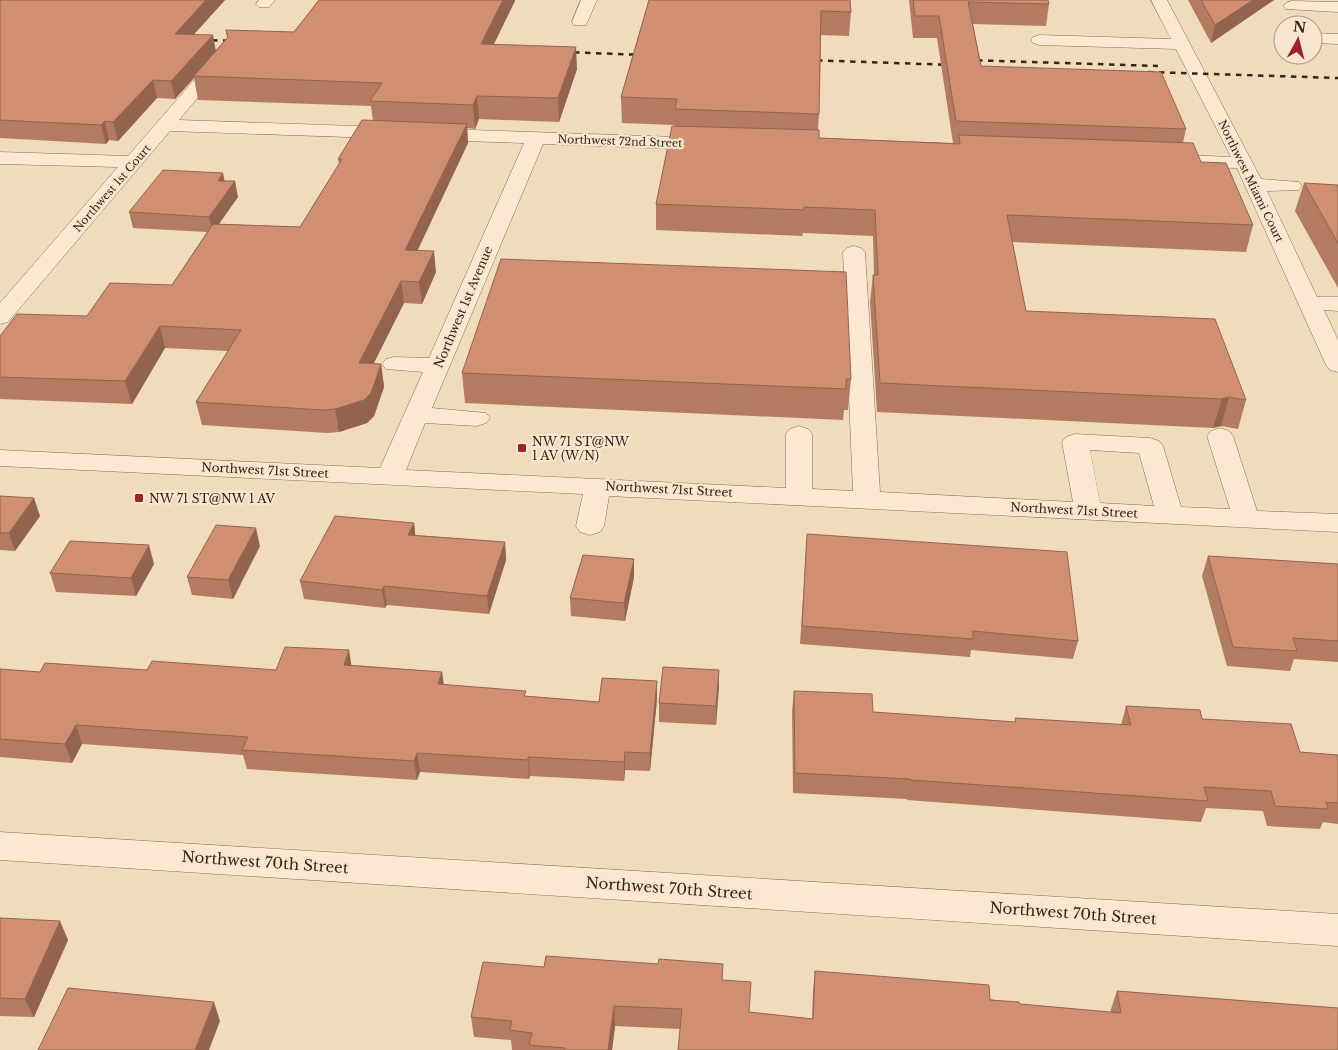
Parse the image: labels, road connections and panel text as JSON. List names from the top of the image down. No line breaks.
{"streets":{"street":["Northwest 72nd Street","Northwest Miami Court","Northwest 1st Court","Northwest 1st Avenue","Northwest 71st Street","Northwest 70th Street"]},"crossings":[["Northwest 72nd Street","Northwest 1st Court"],["Northwest 72nd Street","Northwest 1st Avenue"],["Northwest 1st Avenue","Northwest 71st Street"]],"places":{"transit":["NW 71 ST@NW 1 AV (W/N)","NW 71 ST@NW 1 AV"]},"north":"top"}
